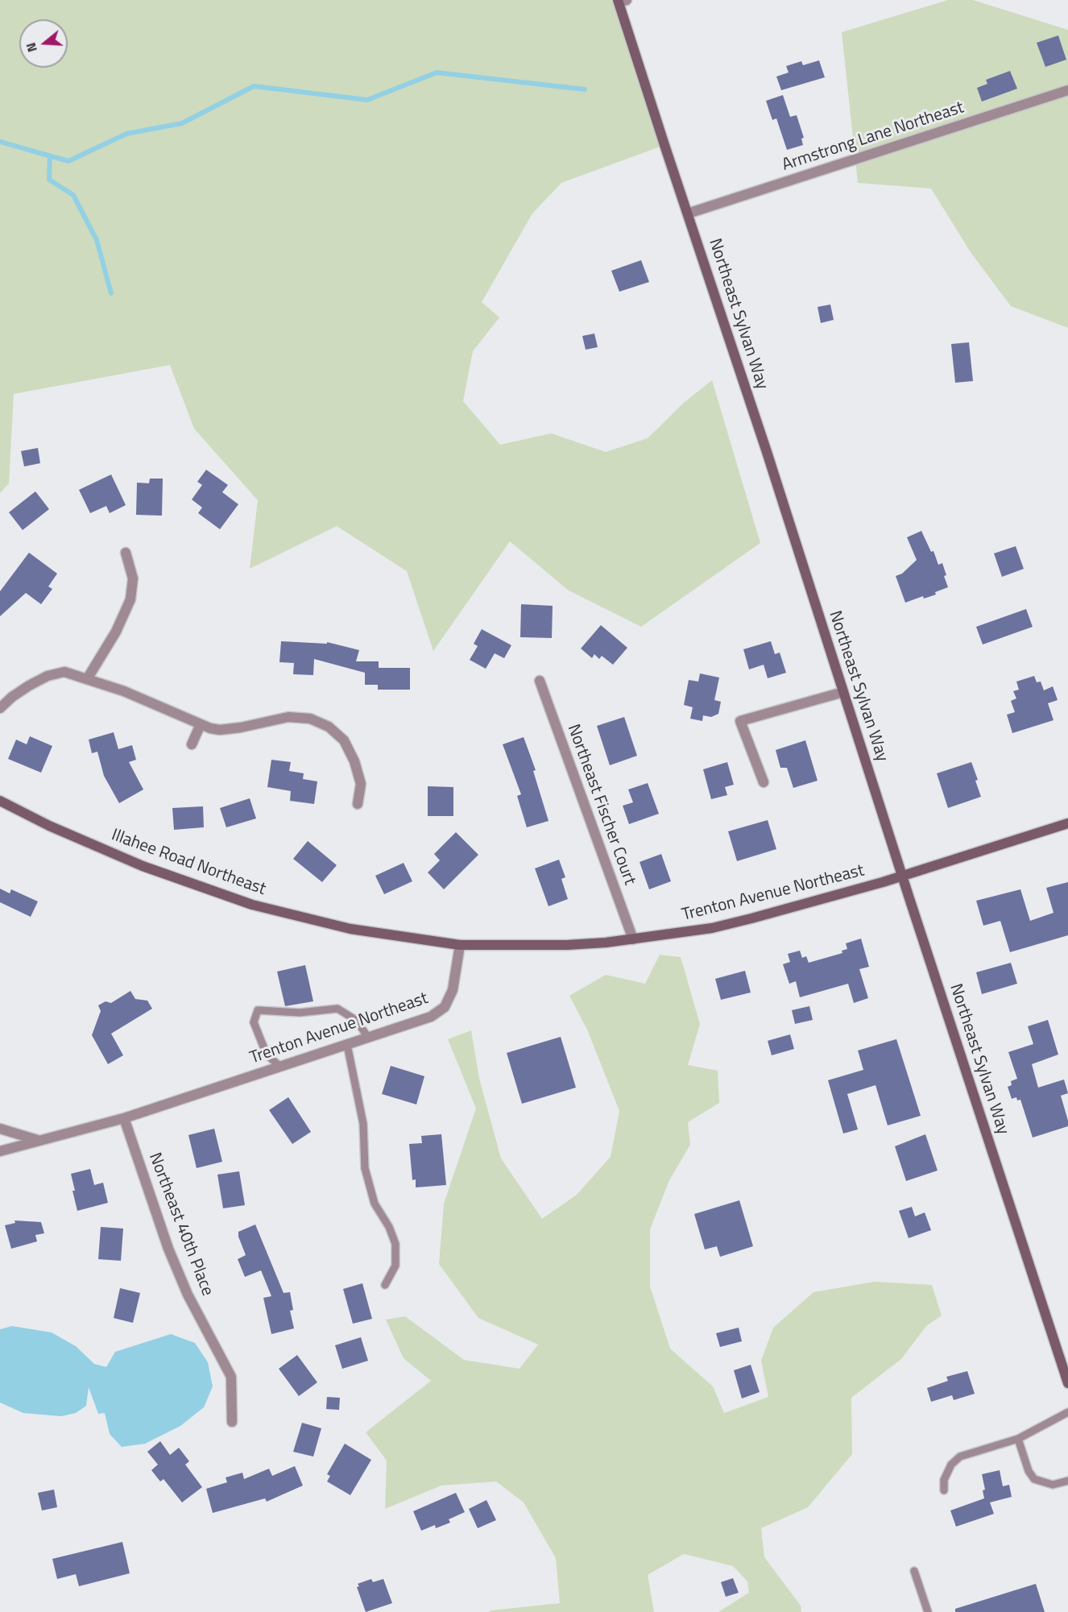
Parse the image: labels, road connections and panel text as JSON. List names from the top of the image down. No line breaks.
{"streets":{"main road":["Northeast Sylvan Way","Illahee Road Northeast","Trenton Avenue Northeast"],"street":["Armstrong Lane Northeast","Northeast Fischer Court","Northeast 40th Place"]},"crossings":[["Armstrong Lane Northeast","Northeast Sylvan Way"],["Northeast Sylvan Way","Trenton Avenue Northeast"],["Northeast Fischer Court","Trenton Avenue Northeast"],["Illahee Road Northeast","Trenton Avenue Northeast"],["Trenton Avenue Northeast","Northeast 40th Place"]],"north":"left"}
